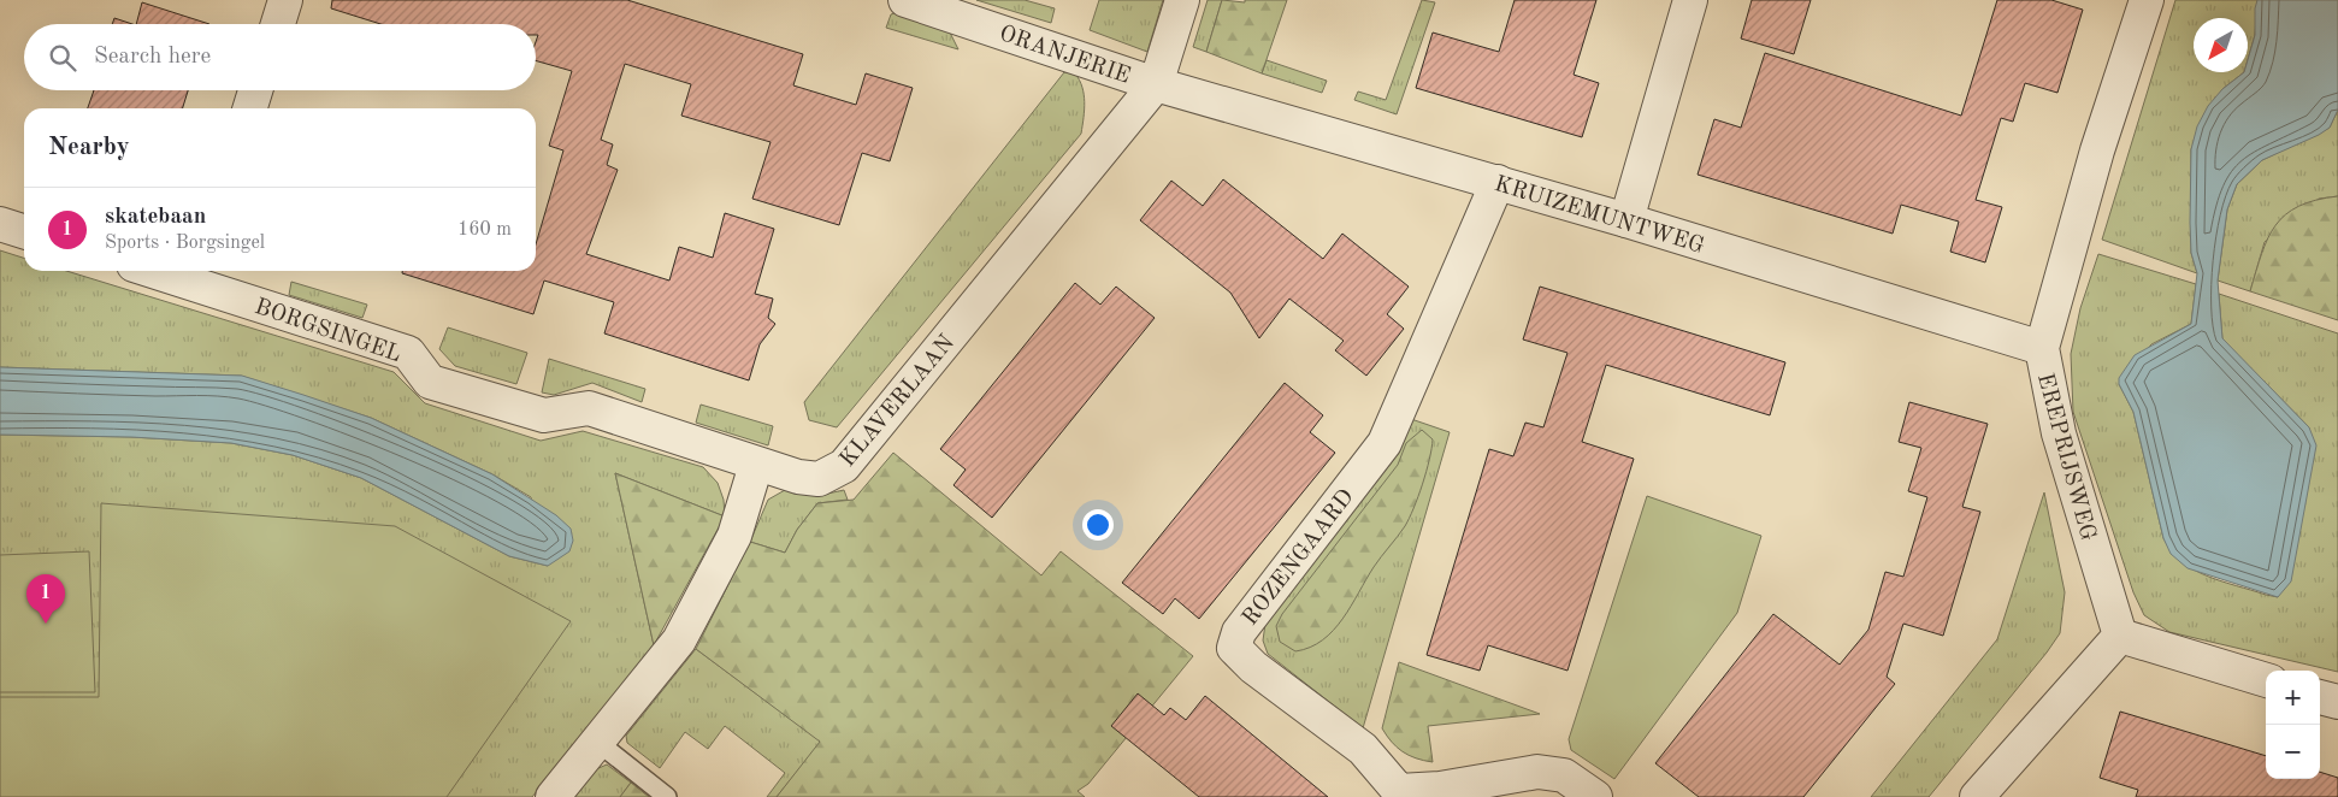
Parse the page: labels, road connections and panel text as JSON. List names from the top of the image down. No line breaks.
{"streets":{"street":["ORANJERIE","KRUIZEMUNTWEG","BORGSINGEL","KLAVERLAAN","EREPRIJSWEG","ROZENGAARD"]},"crossings":[["ORANJERIE","KRUIZEMUNTWEG"],["ORANJERIE","KLAVERLAAN"],["KRUIZEMUNTWEG","KLAVERLAAN"],["KRUIZEMUNTWEG","EREPRIJSWEG"],["KRUIZEMUNTWEG","ROZENGAARD"],["BORGSINGEL","KLAVERLAAN"]],"north":"bottom left","page":{"search":"Search here","heading":"Nearby","list":[{"mark":"1","name":"skatebaan","note":"Sports · Borgsingel","value":"160 m"}],"pins":"1","map_buttons":["+","−"]}}
